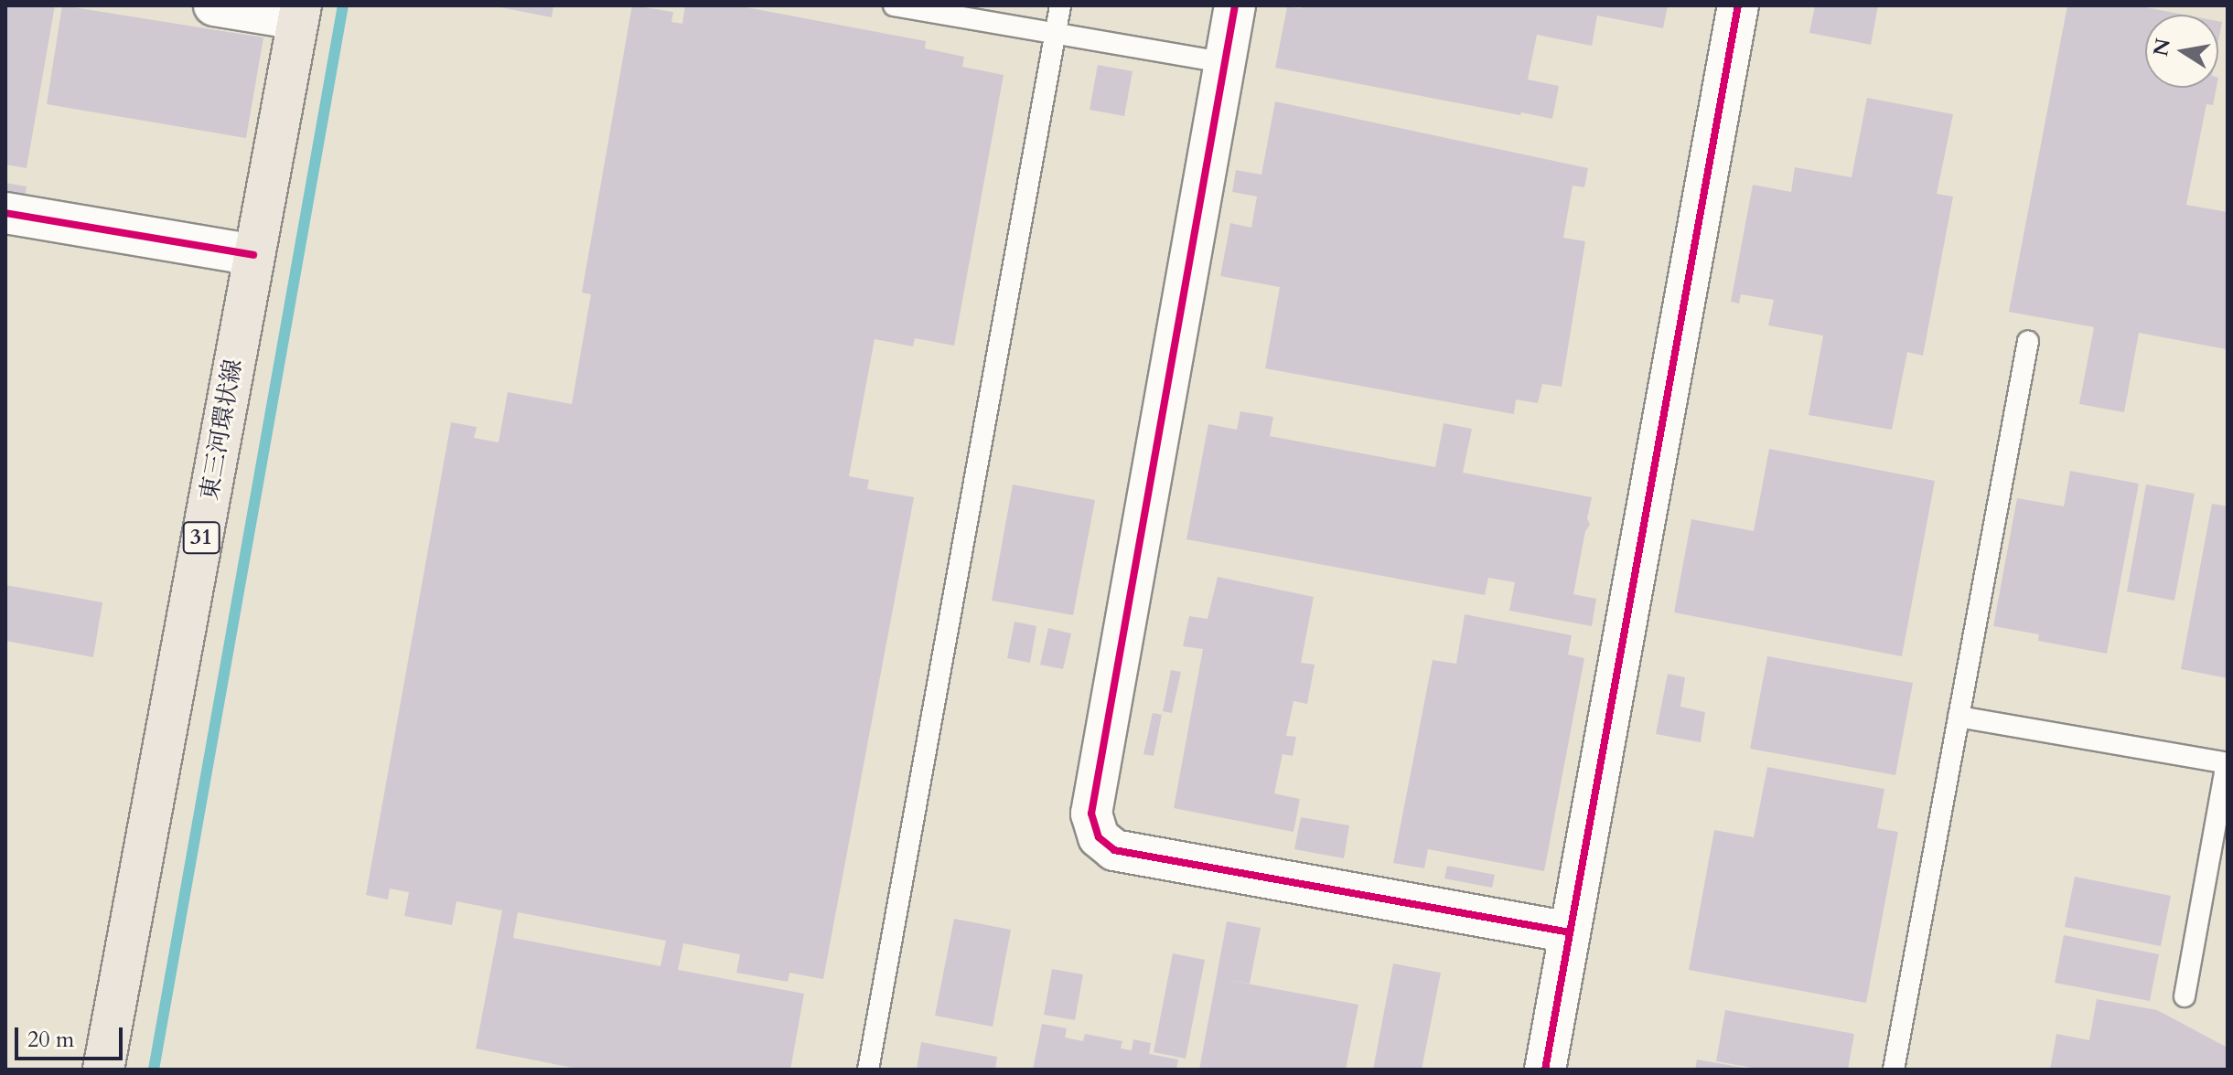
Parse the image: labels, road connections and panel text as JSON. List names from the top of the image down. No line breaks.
{"streets":{"main road":["東三河環状線","31"]},"scale_bar":"20 m","north":"left"}
